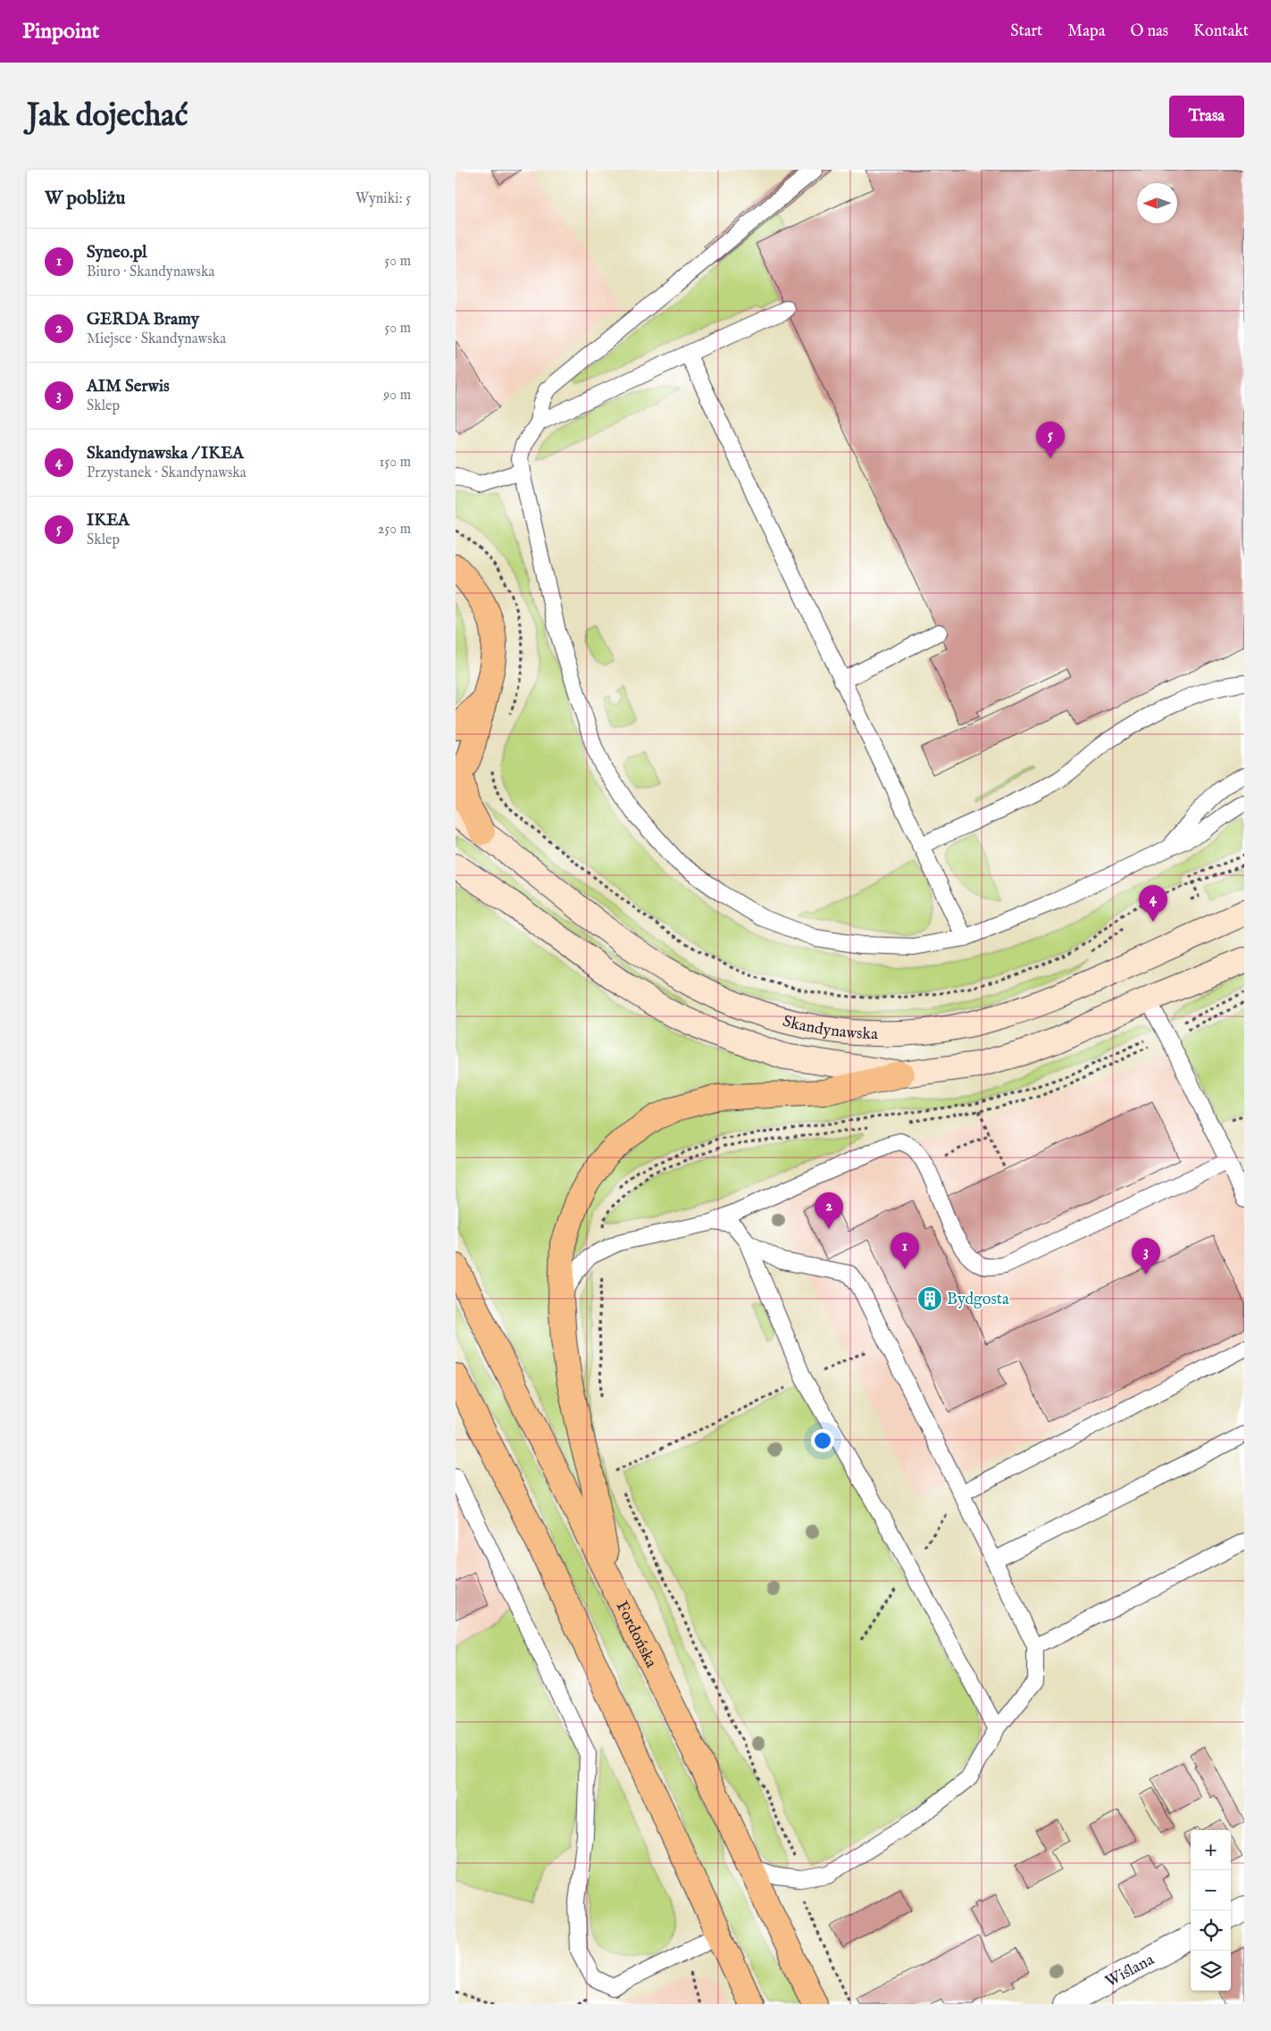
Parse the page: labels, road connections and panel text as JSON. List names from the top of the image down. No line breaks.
{"streets":{"main road":["Fordońska"],"street":["Skandynawska","Wiślana"]},"places":{"building":["Bydgosta"]},"north":"left","page":{"header":"Pinpoint","nav":["Start","Mapa","O nas","Kontakt"],"buttons":"Trasa","title":"Jak dojechać","heading":["W pobliżu","Wyniki: 5"],"list":[{"mark":"1","name":"Syneo.pl","note":"Biuro · Skandynawska","value":"50 m"},{"mark":"2","name":"GERDA Bramy","note":"Miejsce · Skandynawska","value":"50 m"},{"mark":"3","name":"AIM Serwis","note":"Sklep","value":"90 m"},{"mark":"4","name":"Skandynawska / IKEA","note":"Przystanek · Skandynawska","value":"150 m"},{"mark":"5","name":"IKEA","note":"Sklep","value":"250 m"}],"pins":["5","4","2","1","3"],"map_buttons":["+","−"]}}
